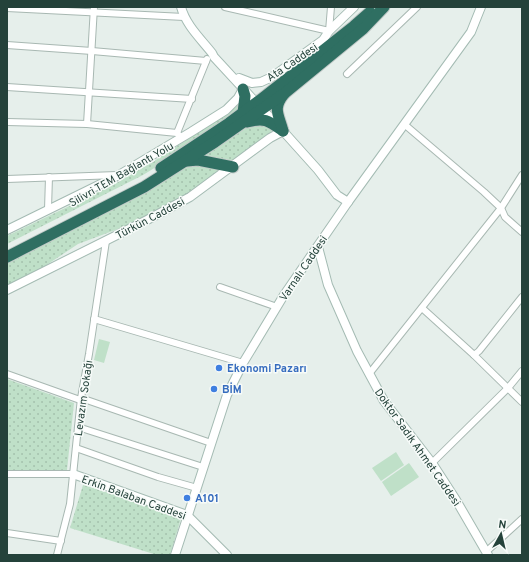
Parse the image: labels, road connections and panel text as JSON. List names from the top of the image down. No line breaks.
{"streets":{"highway":["Silivri TEM Bağlantı Yolu"],"street":["Ata Caddesi","Türkün Caddesi","Varnalı Caddesi","Levazım Sokağı","Doktor Sadık Ahmet Caddesi","Erkin Balaban Caddesi"]},"crossings":[["Türkün Caddesi","Levazım Sokağı"],["Varnalı Caddesi","Doktor Sadık Ahmet Caddesi"],["Varnalı Caddesi","Erkin Balaban Caddesi"],["Levazım Sokağı","Erkin Balaban Caddesi"]],"places":["Ekonomi Pazarı","BİM","A101"],"north":"top"}
